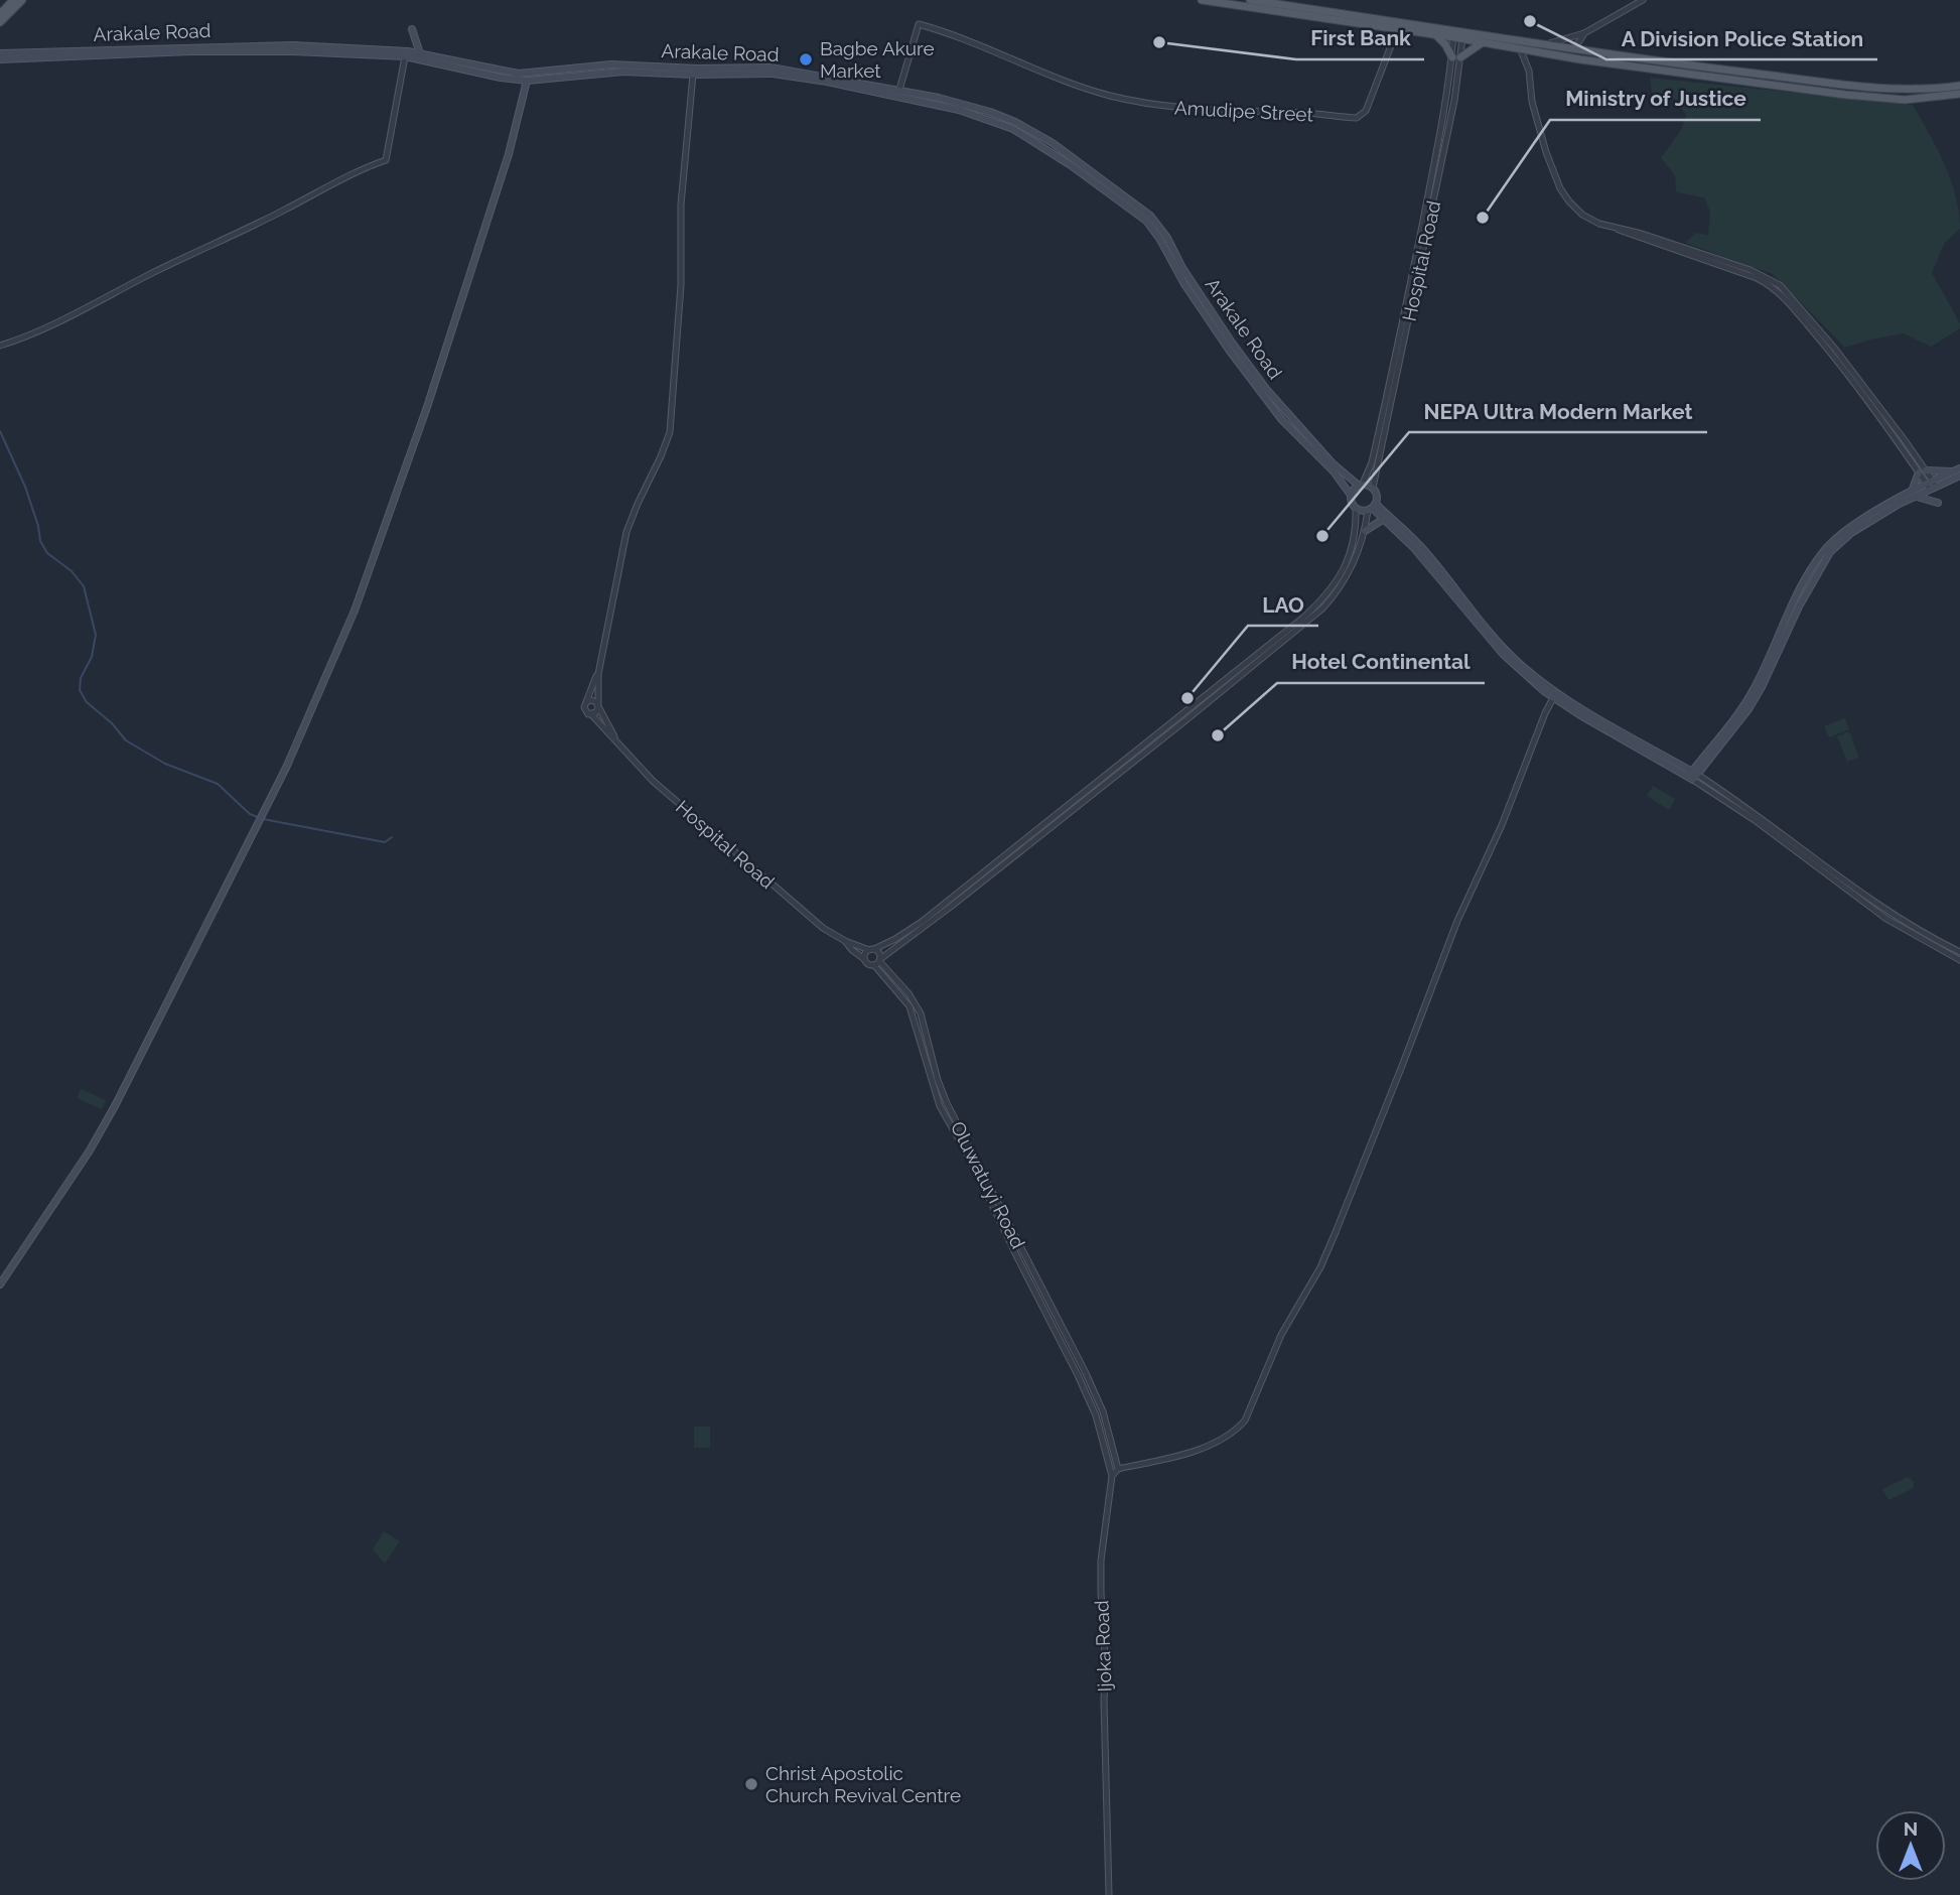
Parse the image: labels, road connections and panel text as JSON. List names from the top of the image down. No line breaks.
{"streets":{"main road":["Arakale Road"],"street":["Amudipe Street","Hospital Road","Oluwatuyi Road","Ijoka Road"]},"crossings":[["Arakale Road","Amudipe Street"],["Arakale Road","Hospital Road"]],"places":["A Division Police Station","First Bank","Bagbe Akure Market","Ministry of Justice","NEPA Ultra Modern Market","LAO","Hotel Continental","Christ Apostolic Church Revival Centre"],"north":"top"}
